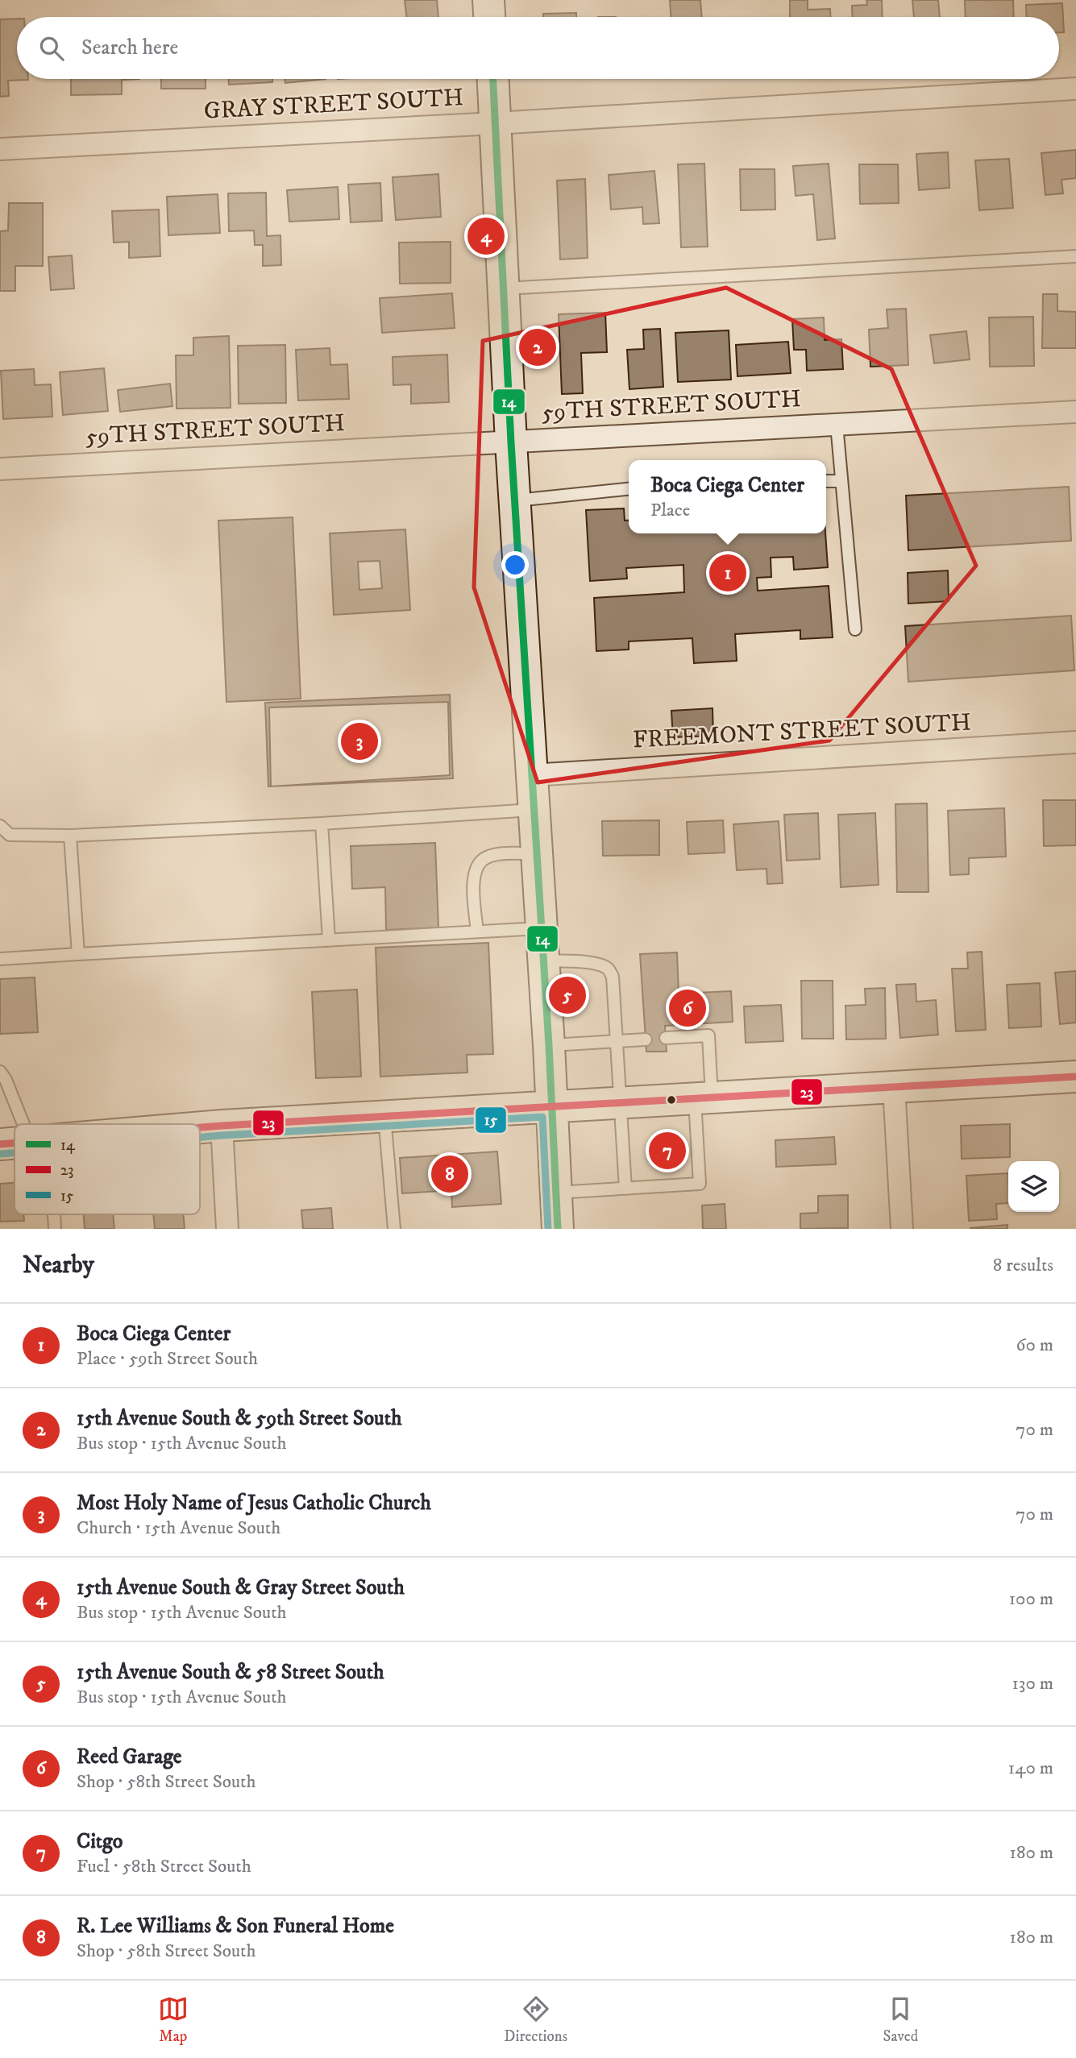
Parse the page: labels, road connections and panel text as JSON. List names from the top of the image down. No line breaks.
{"streets":{"street":["GRAY STREET SOUTH","59TH STREET SOUTH","FREEMONT STREET SOUTH"]},"lines":["transit line 14","transit line 23","transit line 15"],"legend":["14","23","15"],"page":{"search":"Search here","pins":["4","2","1","3","5","6","7","8"],"popup":["Boca Ciega Center","Place"],"heading":["Nearby","8 results"],"list":[{"mark":"1","name":"Boca Ciega Center","note":"Place · 59th Street South","value":"60 m"},{"mark":"2","name":"15th Avenue South & 59th Street South","note":"Bus stop · 15th Avenue South","value":"70 m"},{"mark":"3","name":"Most Holy Name of Jesus Catholic Church","note":"Church · 15th Avenue South","value":"70 m"},{"mark":"4","name":"15th Avenue South & Gray Street South","note":"Bus stop · 15th Avenue South","value":"100 m"},{"mark":"5","name":"15th Avenue South & 58 Street South","note":"Bus stop · 15th Avenue South","value":"130 m"},{"mark":"6","name":"Reed Garage","note":"Shop · 58th Street South","value":"140 m"},{"mark":"7","name":"Citgo","note":"Fuel · 58th Street South","value":"180 m"},{"mark":"8","name":"R. Lee Williams & Son Funeral Home","note":"Shop · 58th Street South","value":"180 m"}],"nav":["Map","Directions","Saved"]}}
